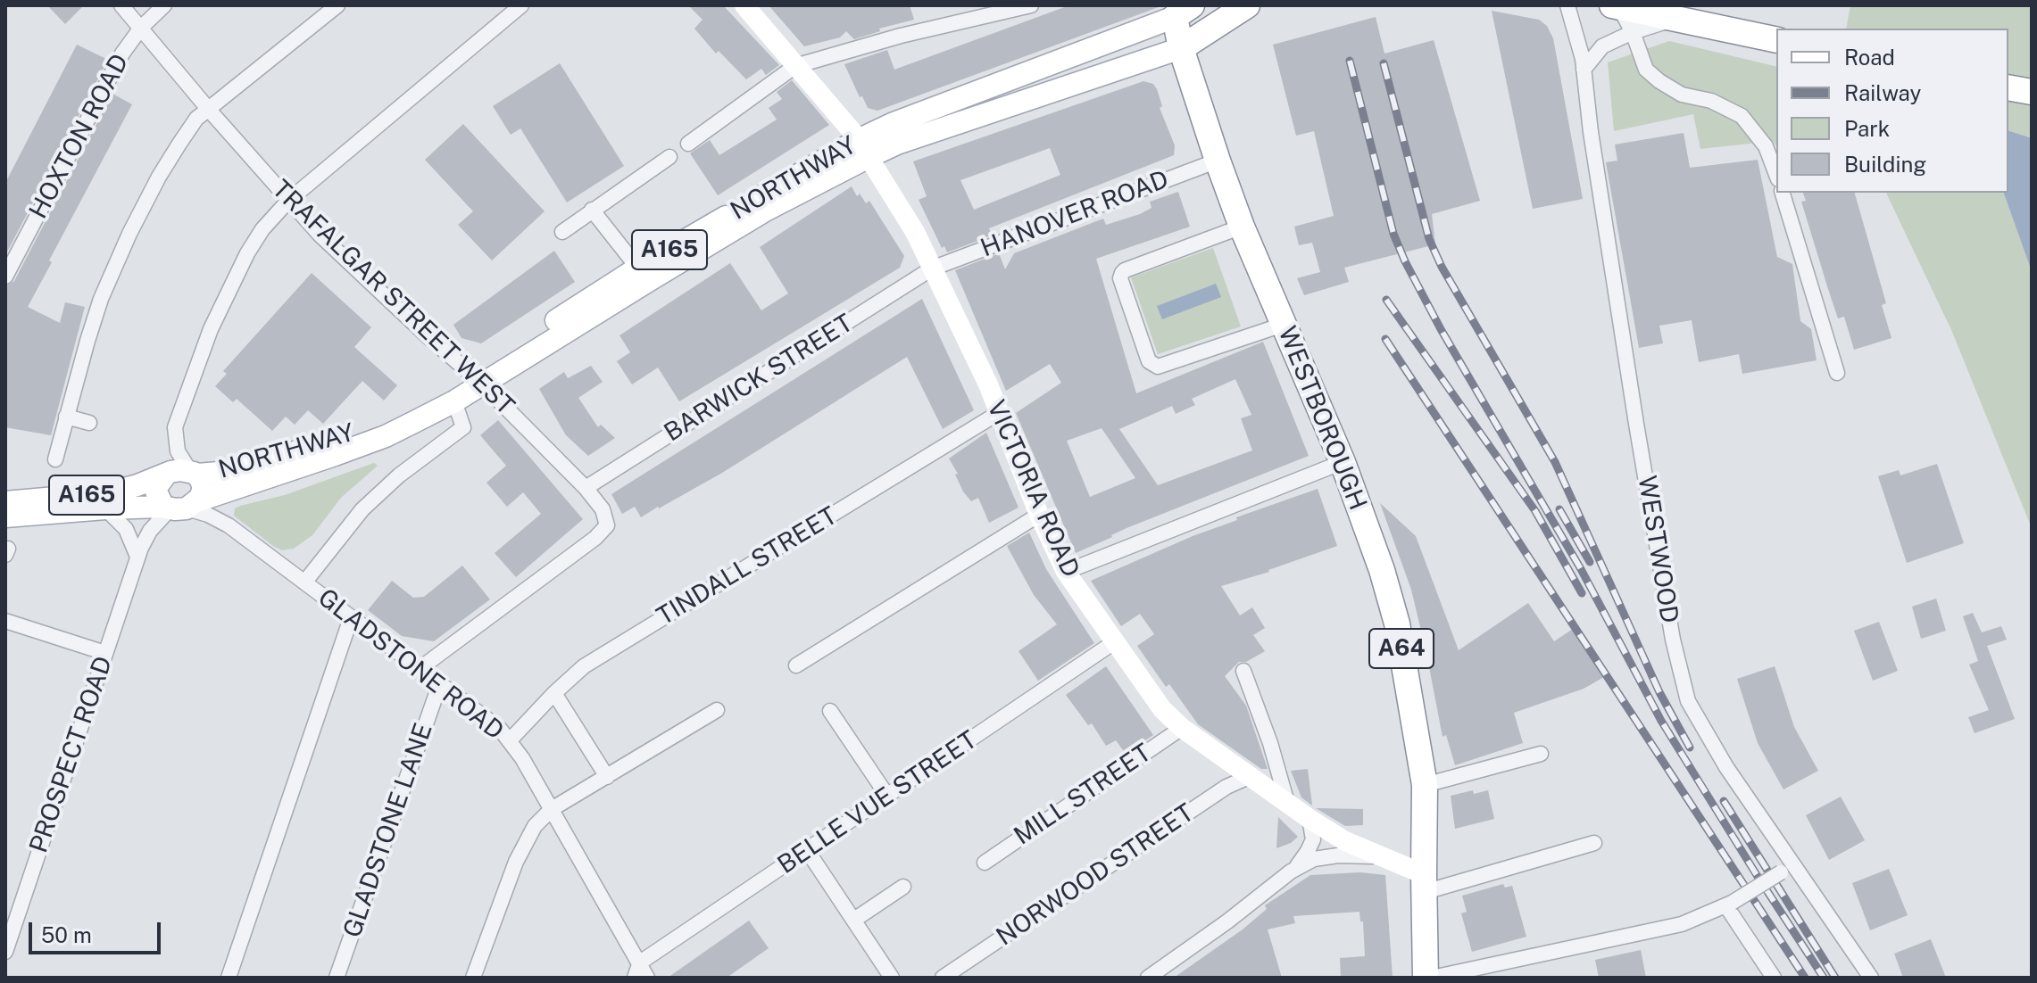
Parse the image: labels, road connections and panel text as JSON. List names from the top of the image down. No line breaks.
{"streets":{"highway":["A165","WESTBOROUGH","A64"],"main road":["NORTHWAY","VICTORIA ROAD"],"street":["HOXTON ROAD","HANOVER ROAD","TRAFALGAR STREET WEST","BARWICK STREET","WESTWOOD","TINDALL STREET","GLADSTONE ROAD","PROSPECT ROAD","MILL STREET","BELLE VUE STREET","GLADSTONE LANE","NORWOOD STREET"]},"crossings":[["HOXTON ROAD","TRAFALGAR STREET WEST"],["NORTHWAY","A165"],["NORTHWAY","TRAFALGAR STREET WEST"],["NORTHWAY","WESTBOROUGH"],["NORTHWAY","VICTORIA ROAD"],["NORTHWAY","GLADSTONE ROAD"],["NORTHWAY","PROSPECT ROAD"],["HANOVER ROAD","BARWICK STREET"],["HANOVER ROAD","WESTBOROUGH"],["HANOVER ROAD","VICTORIA ROAD"],["A165","WESTBOROUGH"],["A165","GLADSTONE ROAD"],["A165","PROSPECT ROAD"],["TRAFALGAR STREET WEST","BARWICK STREET"],["TRAFALGAR STREET WEST","GLADSTONE ROAD"],["BARWICK STREET","VICTORIA ROAD"],["WESTBOROUGH","VICTORIA ROAD"],["WESTBOROUGH","A64"],["VICTORIA ROAD","TINDALL STREET"],["VICTORIA ROAD","A64"],["VICTORIA ROAD","MILL STREET"],["VICTORIA ROAD","BELLE VUE STREET"],["VICTORIA ROAD","NORWOOD STREET"],["TINDALL STREET","GLADSTONE ROAD"],["GLADSTONE ROAD","PROSPECT ROAD"],["GLADSTONE ROAD","BELLE VUE STREET"],["GLADSTONE ROAD","GLADSTONE LANE"]],"legend":["Road","Railway","Park","Building"],"scale_bar":"50 m"}
